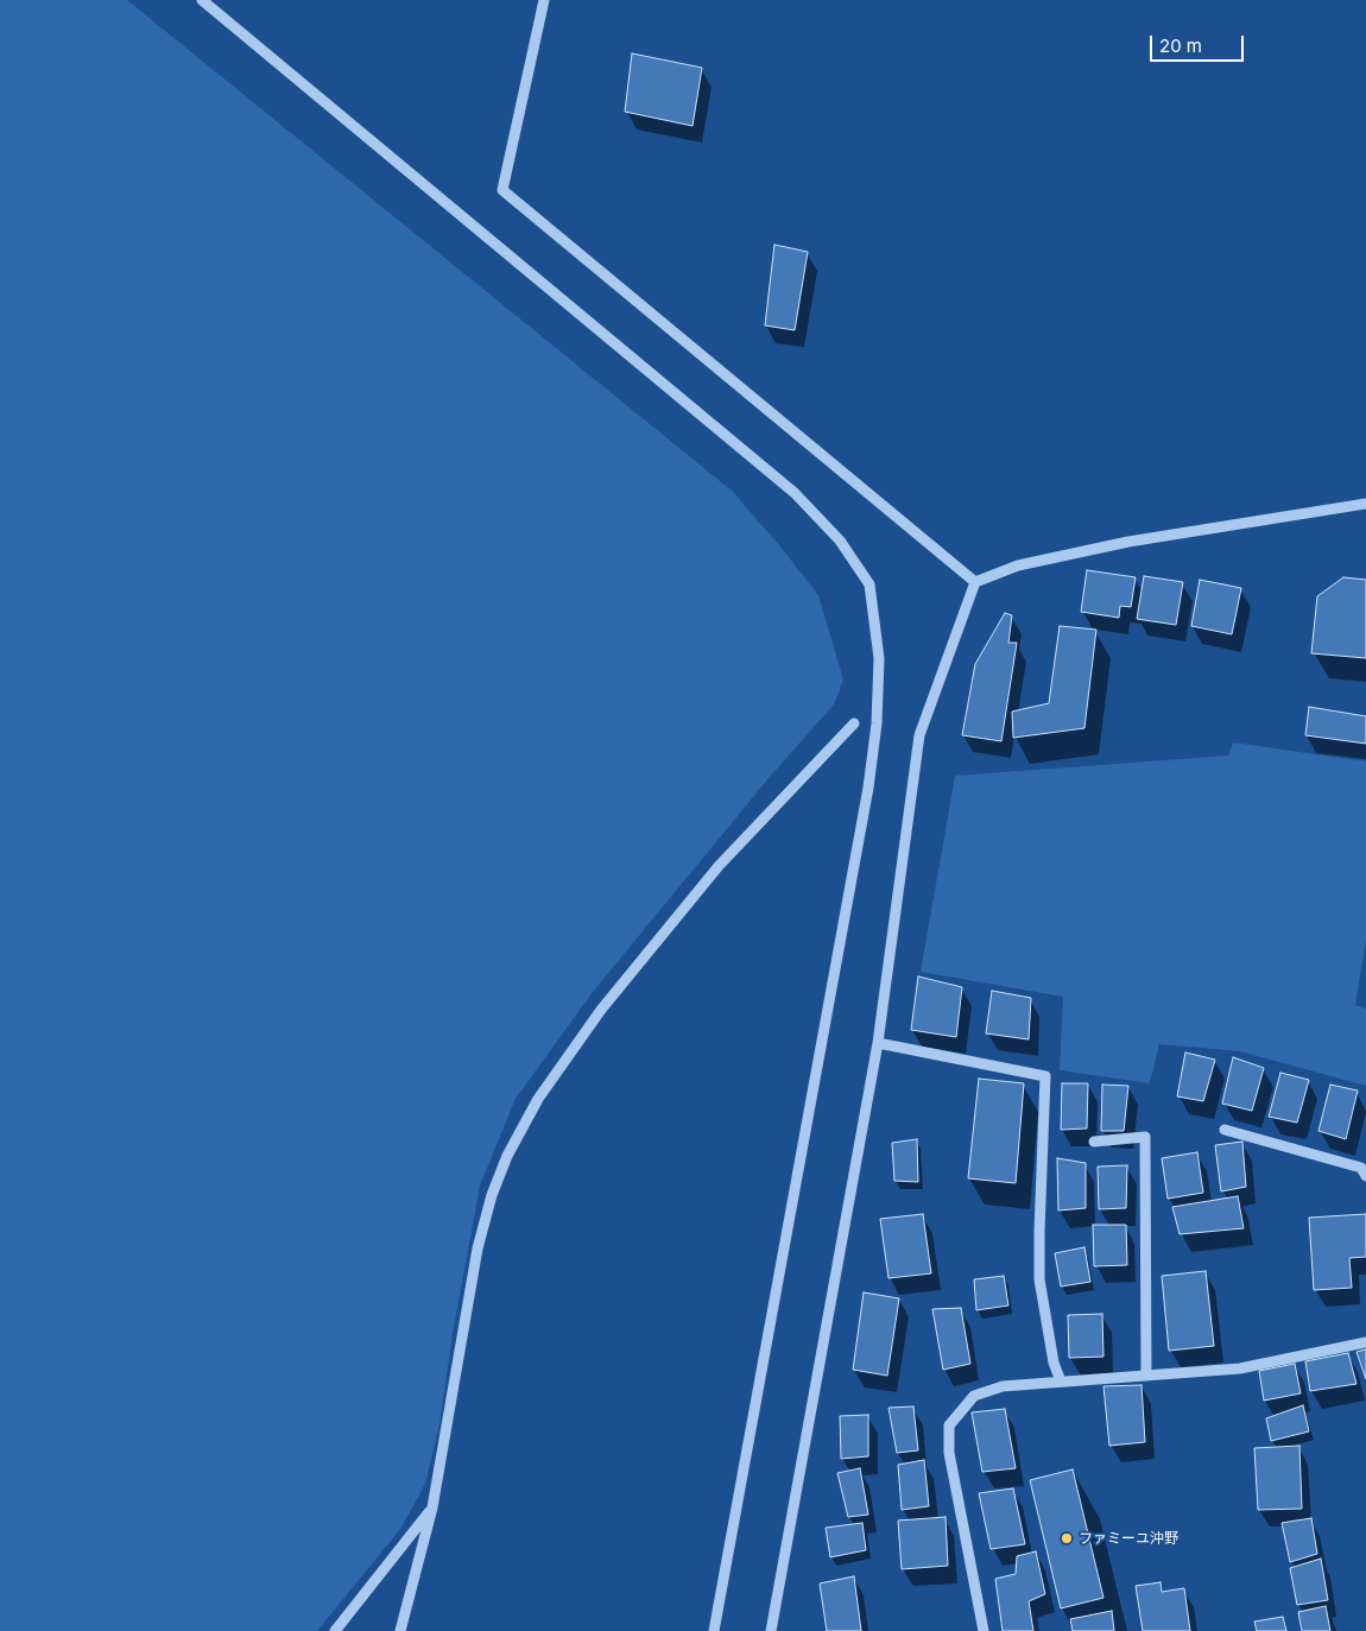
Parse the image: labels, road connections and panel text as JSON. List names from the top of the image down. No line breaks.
{"places":["ファミーユ沖野"],"scale_bar":"20 m"}
